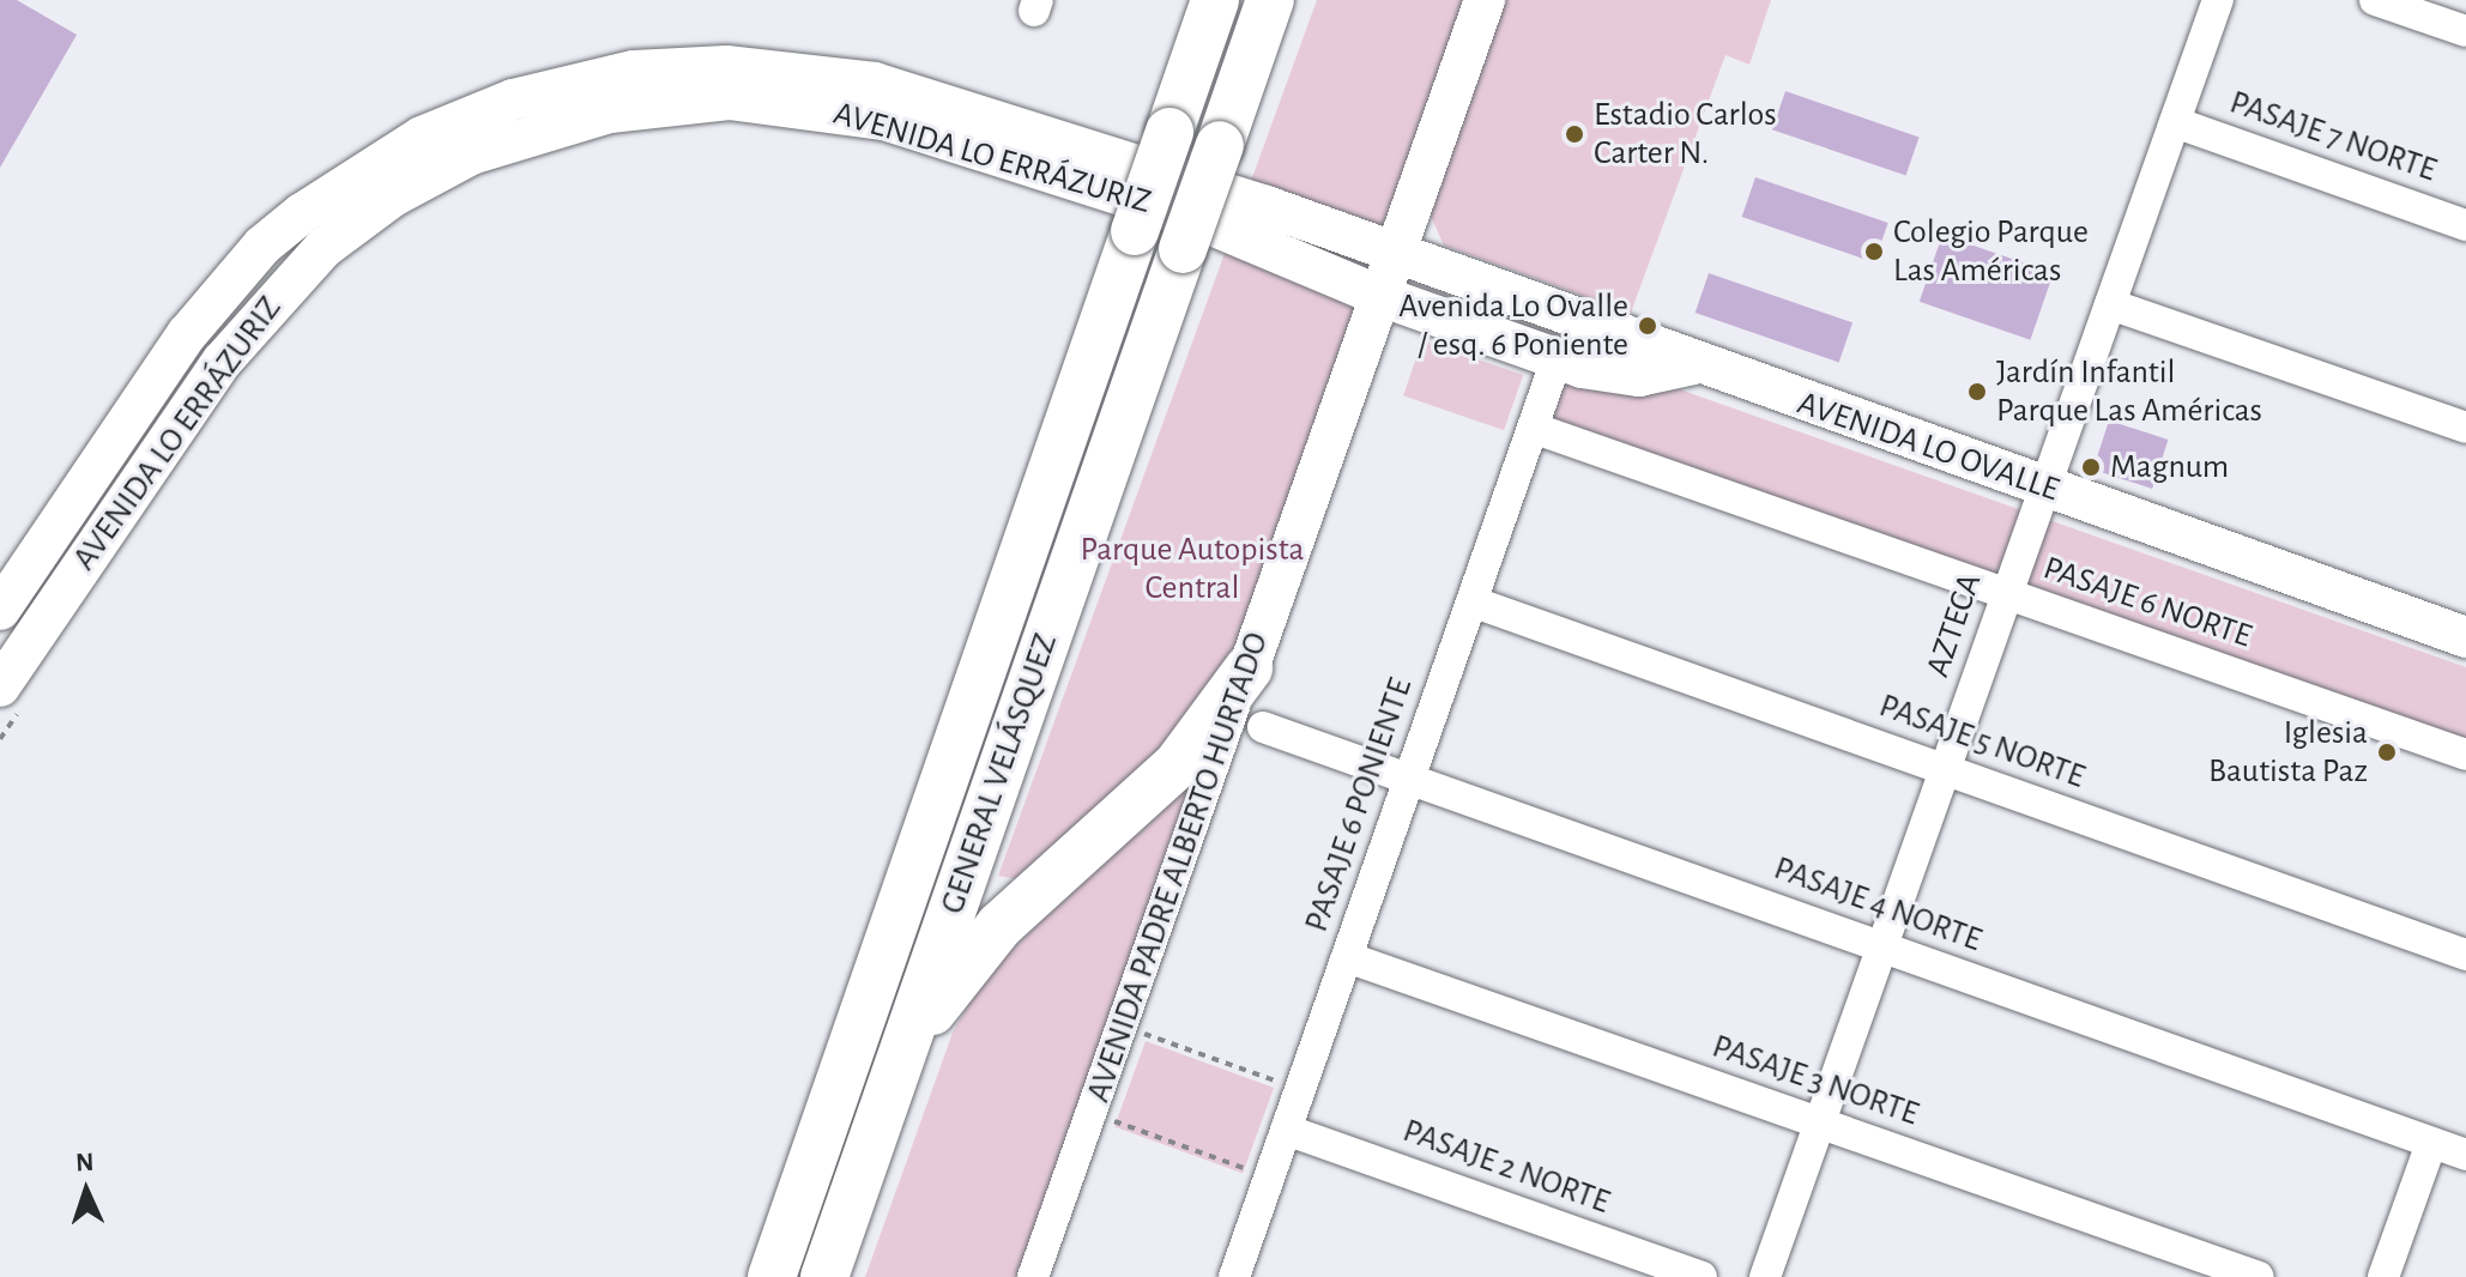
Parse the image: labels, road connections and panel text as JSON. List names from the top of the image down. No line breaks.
{"streets":{"highway":["GENERAL VELÁSQUEZ"],"main road":["AVENIDA LO ERRÁZURIZ","AVENIDA LO OVALLE","AVENIDA PADRE ALBERTO HURTADO"],"street":["PASAJE 7 NORTE","PASAJE 6 NORTE","AZTECA","PASAJE 5 NORTE","PASAJE 6 PONIENTE","PASAJE 4 NORTE","PASAJE 3 NORTE","PASAJE 2 NORTE"]},"crossings":[["PASAJE 7 NORTE","AZTECA"],["AVENIDA LO ERRÁZURIZ","AVENIDA LO OVALLE"],["AVENIDA LO ERRÁZURIZ","PASAJE 6 PONIENTE"],["AVENIDA LO ERRÁZURIZ","AVENIDA PADRE ALBERTO HURTADO"],["AVENIDA LO OVALLE","AZTECA"],["AVENIDA LO OVALLE","AVENIDA PADRE ALBERTO HURTADO"],["PASAJE 6 NORTE","AZTECA"],["PASAJE 6 NORTE","PASAJE 6 PONIENTE"],["AZTECA","PASAJE 5 NORTE"],["AZTECA","PASAJE 4 NORTE"],["AZTECA","PASAJE 3 NORTE"],["PASAJE 5 NORTE","PASAJE 6 PONIENTE"],["PASAJE 6 PONIENTE","PASAJE 4 NORTE"],["PASAJE 6 PONIENTE","PASAJE 3 NORTE"],["PASAJE 6 PONIENTE","PASAJE 2 NORTE"]],"parks":["Parque Autopista Central"],"places":["Estadio Carlos Carter N.","Colegio Parque Las Américas","Avenida Lo Ovalle / esq. 6 Poniente","Jardín Infantil Parque Las Américas","Magnum","Iglesia Bautista Paz"],"north":"top"}
